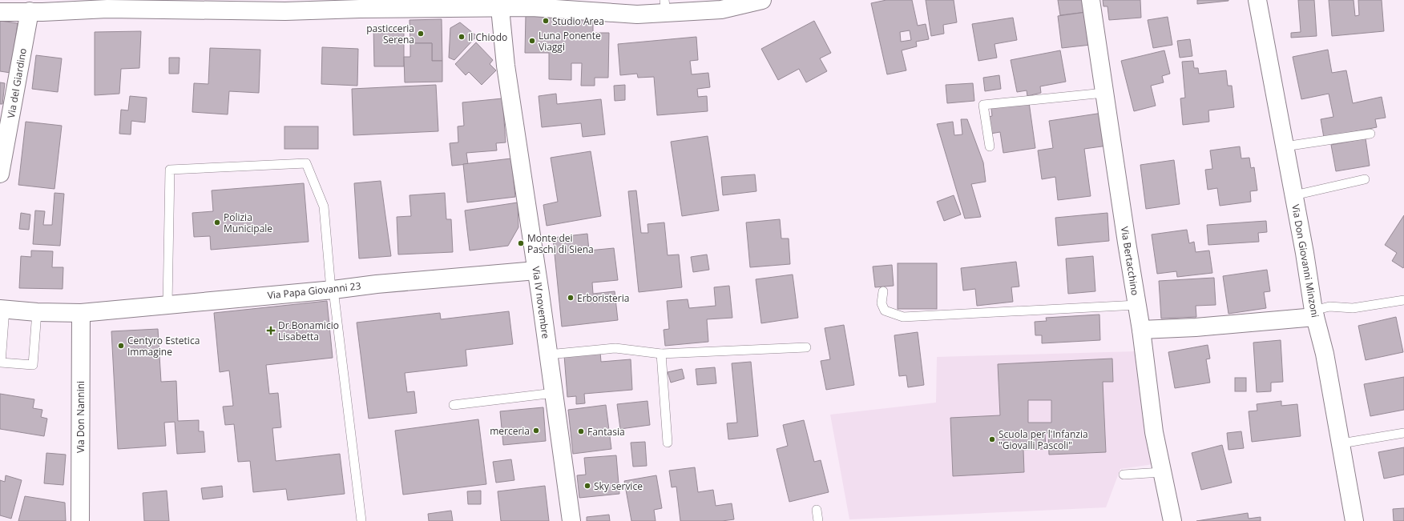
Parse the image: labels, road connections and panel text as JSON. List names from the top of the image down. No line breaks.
{"streets":{"street":["Via del Giardino","Via Bertacchino","Via Don Giovanni Minzoni","Via Papa Giovanni 23","Via IV novembre","Via Don Nannini"]},"crossings":[["Via Papa Giovanni 23","Via IV novembre"],["Via Papa Giovanni 23","Via Don Nannini"]],"places":{"other":["Studio Area","pasticceria Serena","Il Chiodo","Luna Ponente Viaggi","Polizia Municipale","Monte dei Paschi di Siena","Erboristeria","Centyro Estetica Immagine","merceria","Fantasia","Scuola per l'Infanzia \"Giovalli Pascoli\"","Sky service"],"health":["Dr.Bonamicio Lisabetta"]}}
